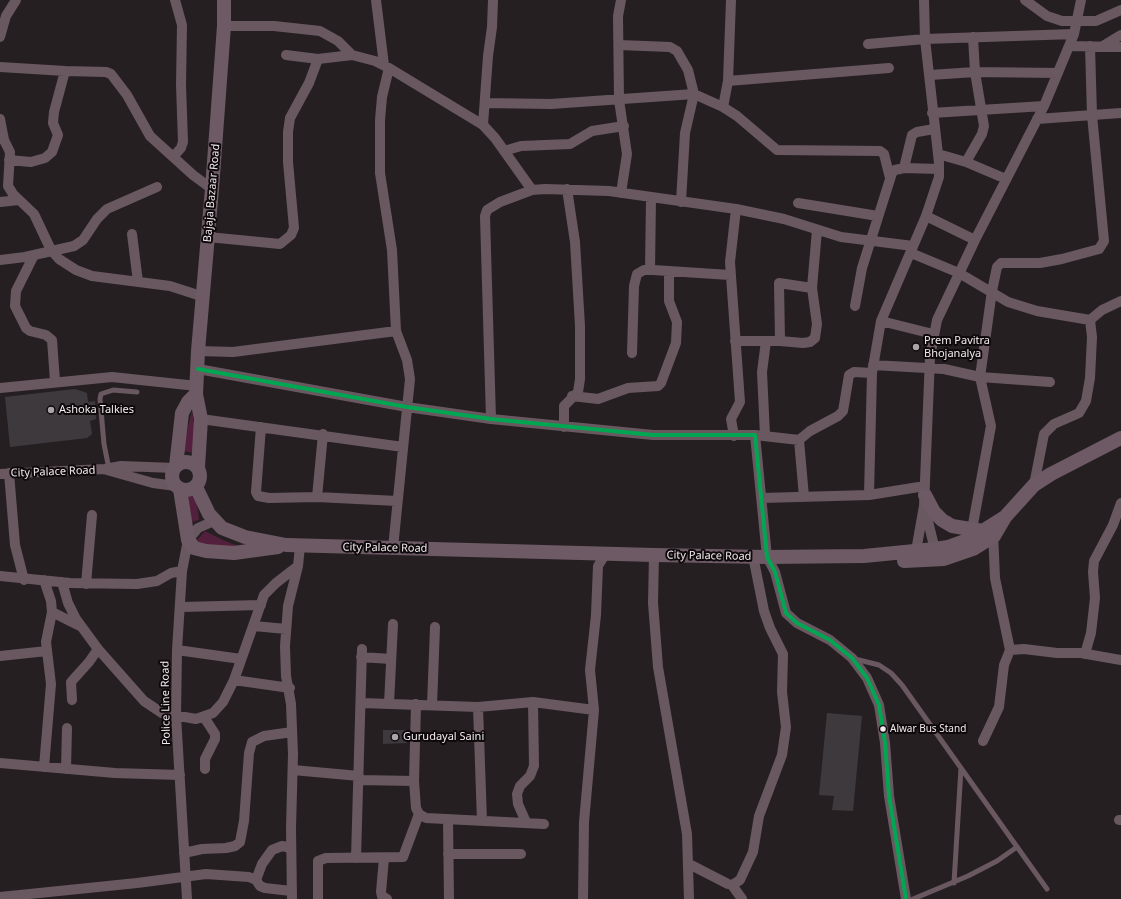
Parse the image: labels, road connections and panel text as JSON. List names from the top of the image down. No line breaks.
{"streets":{"street":["Bajaja Bazaar Road","City Palace Road","Police Line Road"]},"crossings":[["City Palace Road","Police Line Road"]],"places":["Prem Pavitra Bhojanalya","Ashoka Talkies","Alwar Bus Stand","Gurudayal Saini"]}
